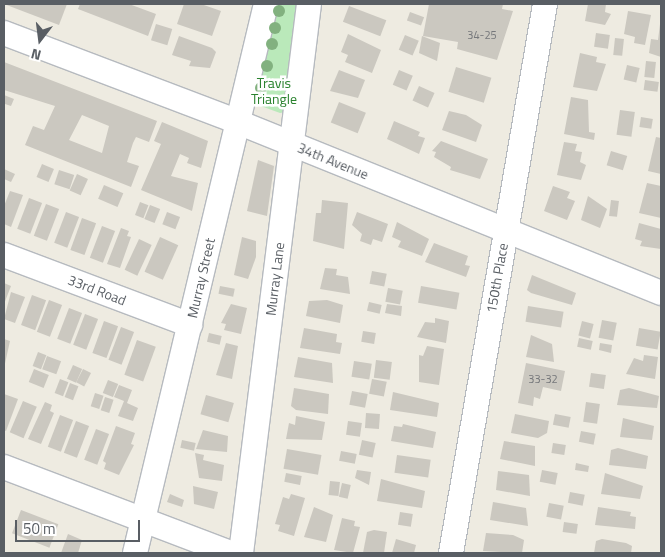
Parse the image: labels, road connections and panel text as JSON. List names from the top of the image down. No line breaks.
{"streets":{"street":["34th Avenue","Murray Street","150th Place","Murray Lane","33rd Road"]},"crossings":[["34th Avenue","Murray Street"],["34th Avenue","150th Place"],["34th Avenue","Murray Lane"],["Murray Street","33rd Road"]],"parks":["Travis Triangle"],"house_numbers":["34-25","33-32"],"scale_bar":"50 m","north":"bottom"}
